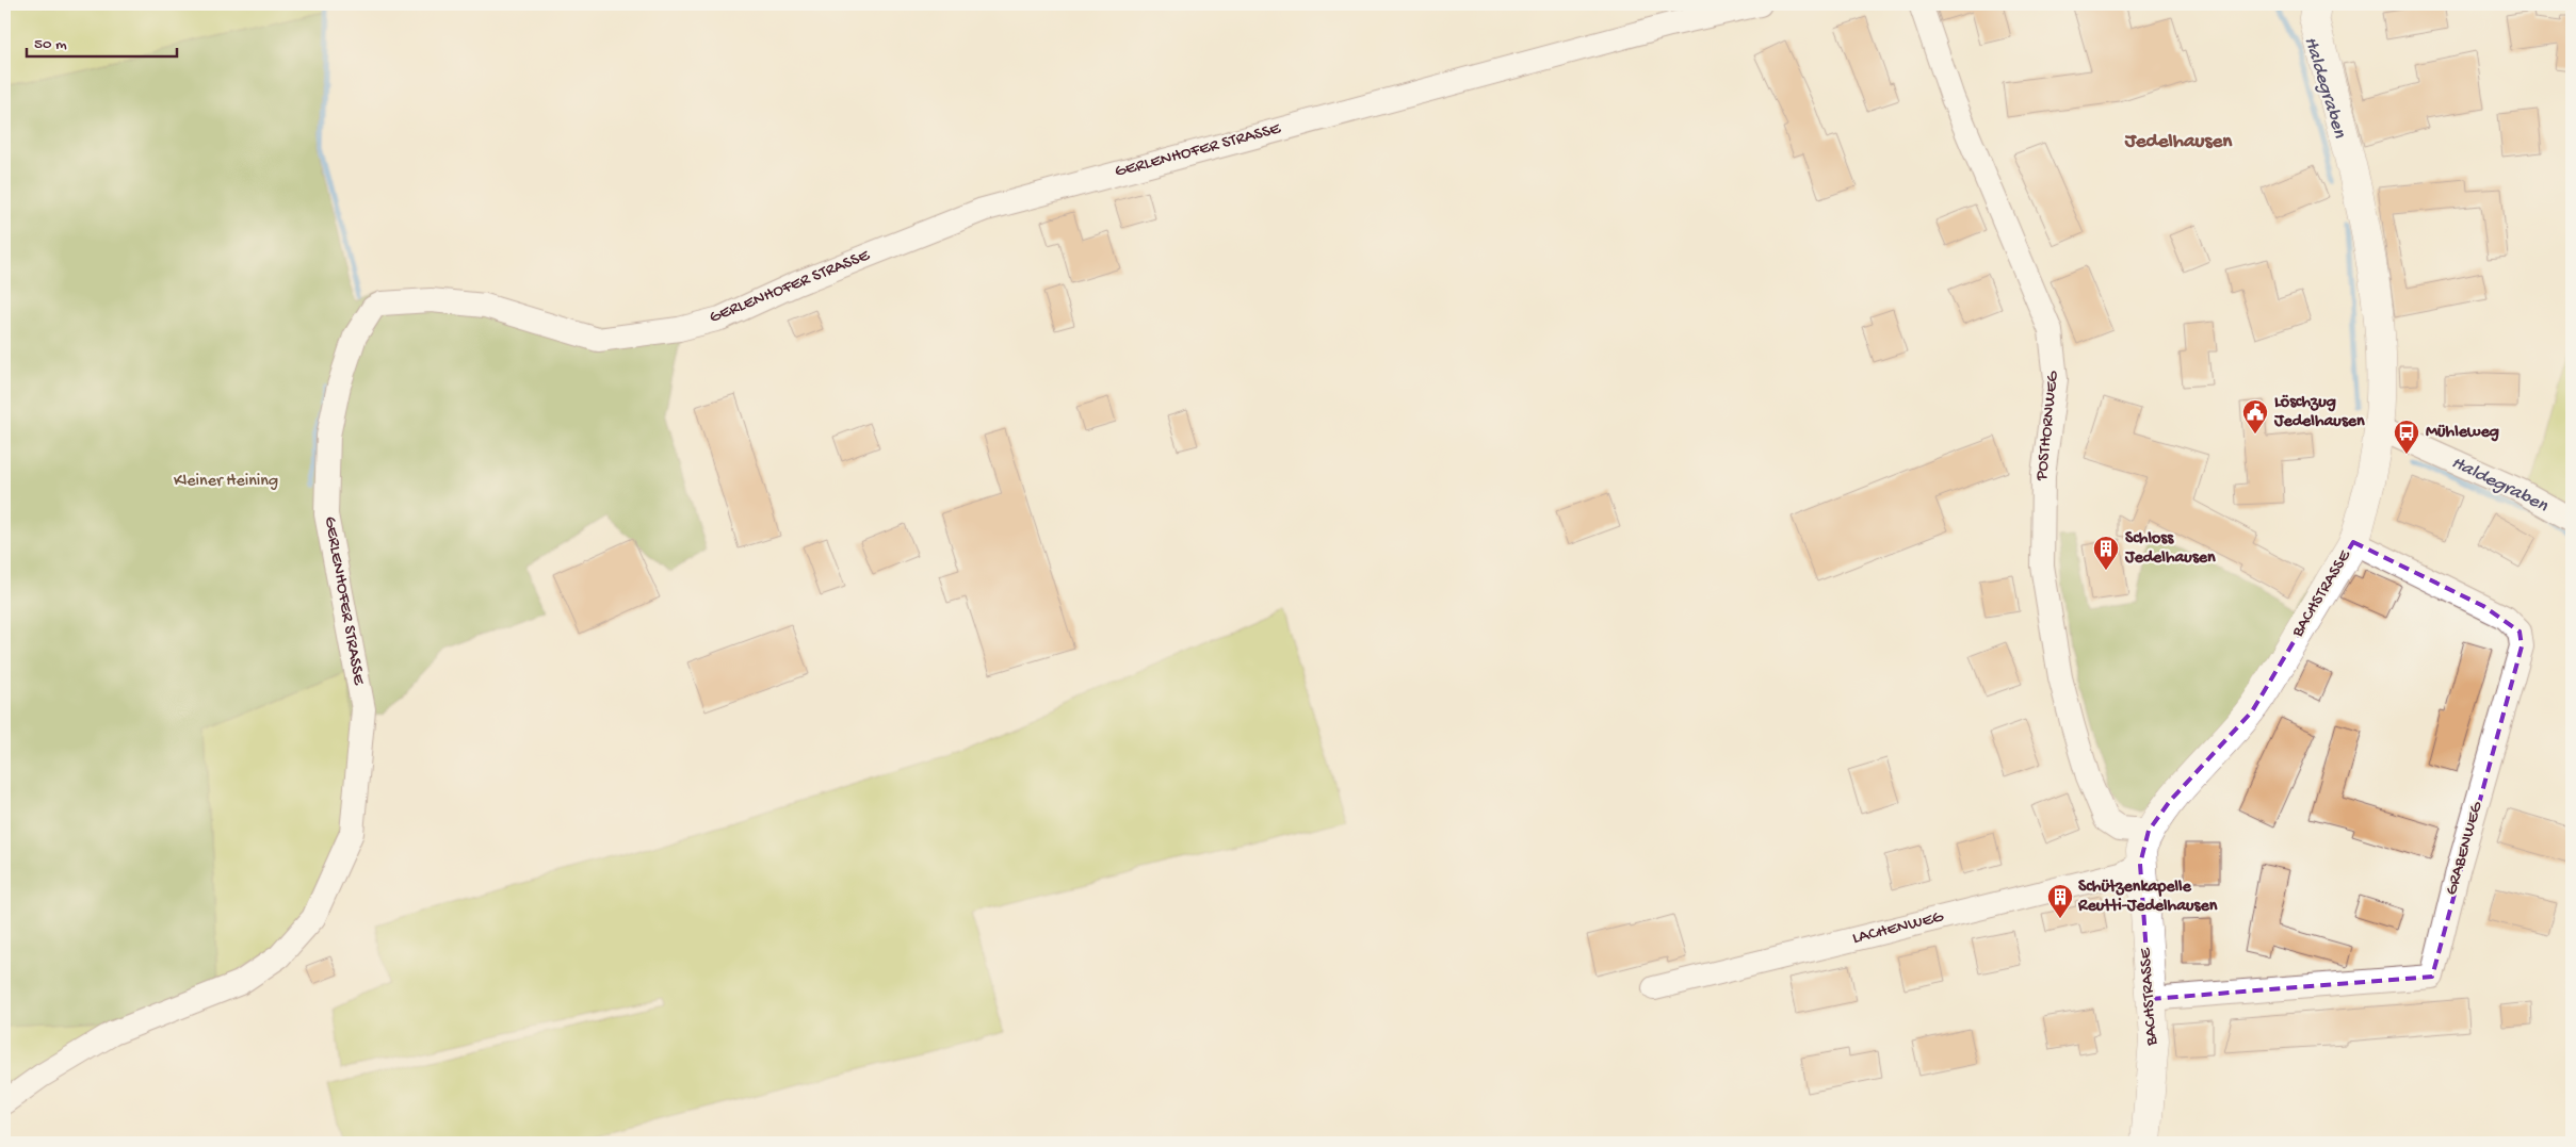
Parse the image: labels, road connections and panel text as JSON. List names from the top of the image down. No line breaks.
{"streets":{"street":["GERLENHOFER STRASSE","POSTHORNWEG","BACHSTRASSE","GRABENWEG","LACHENWEG"]},"crossings":[["POSTHORNWEG","BACHSTRASSE"],["BACHSTRASSE","GRABENWEG"],["BACHSTRASSE","LACHENWEG"]],"districts":["Jedelhausen"],"water":["Haldegraben"],"parks":["Kleiner Heining"],"places":{"public building":["Löschzug Jedelhausen"],"bus stop":["Mühleweg"],"building":["Schloss Jedelhausen","Schützenkapelle Reutti-Jedelhausen"]},"scale_bar":"50 m"}
